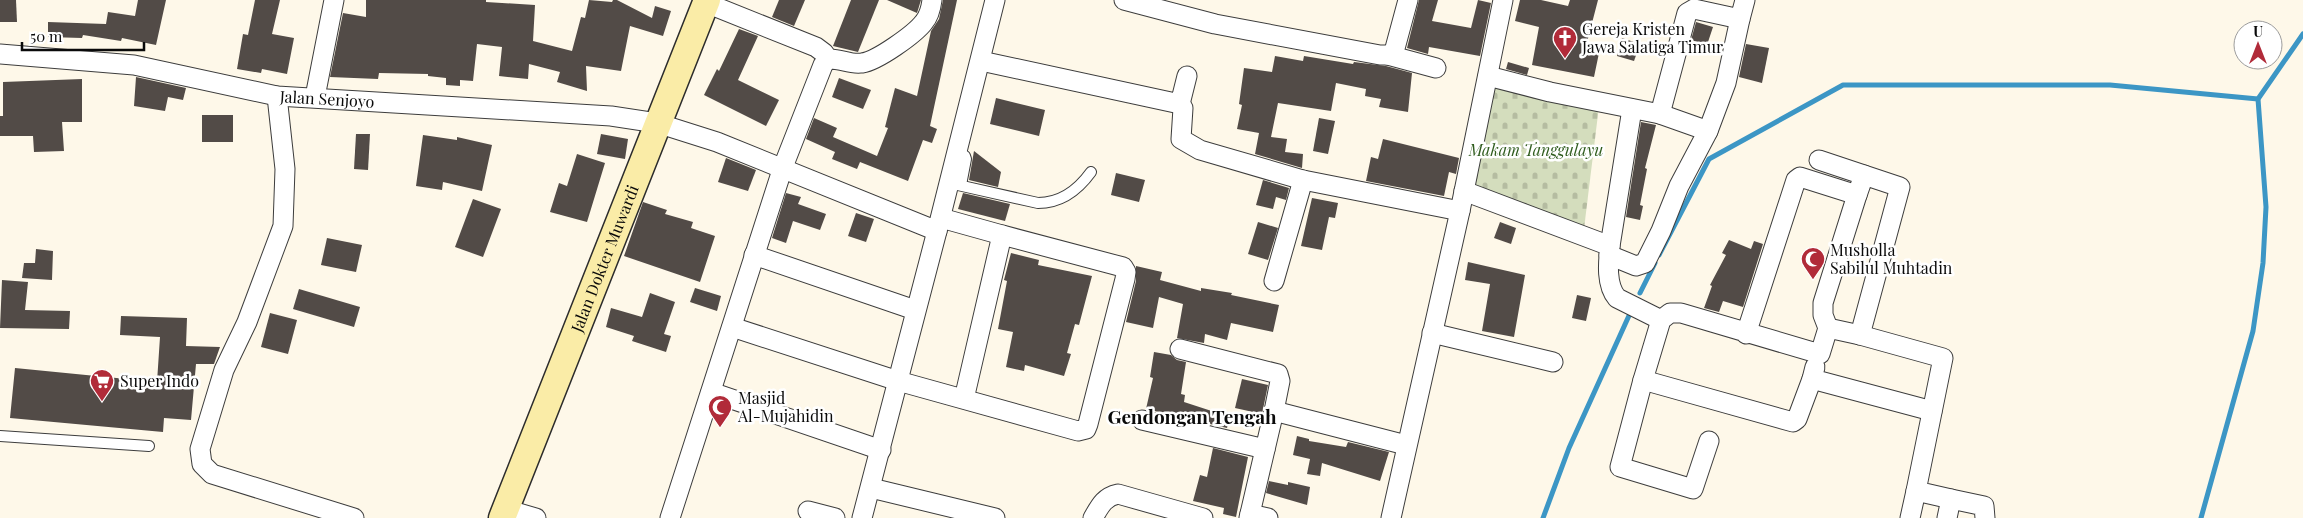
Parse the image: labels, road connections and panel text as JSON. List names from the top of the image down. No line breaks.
{"streets":{"street":["Jalan Senjoyo","Jalan Dokter Muwardi"]},"crossings":[["Jalan Senjoyo","Jalan Dokter Muwardi"]],"districts":["Gendongan Tengah"],"parks":["Makam Tanggulayu"],"places":{"church":["Gereja Kristen Jawa Salatiga Timur"],"mosque":["Musholla Sabilul Muhtadin","Masjid Al-Mujahidin"],"supermarket":["Super Indo"]},"scale_bar":"50 m","north":"top"}
